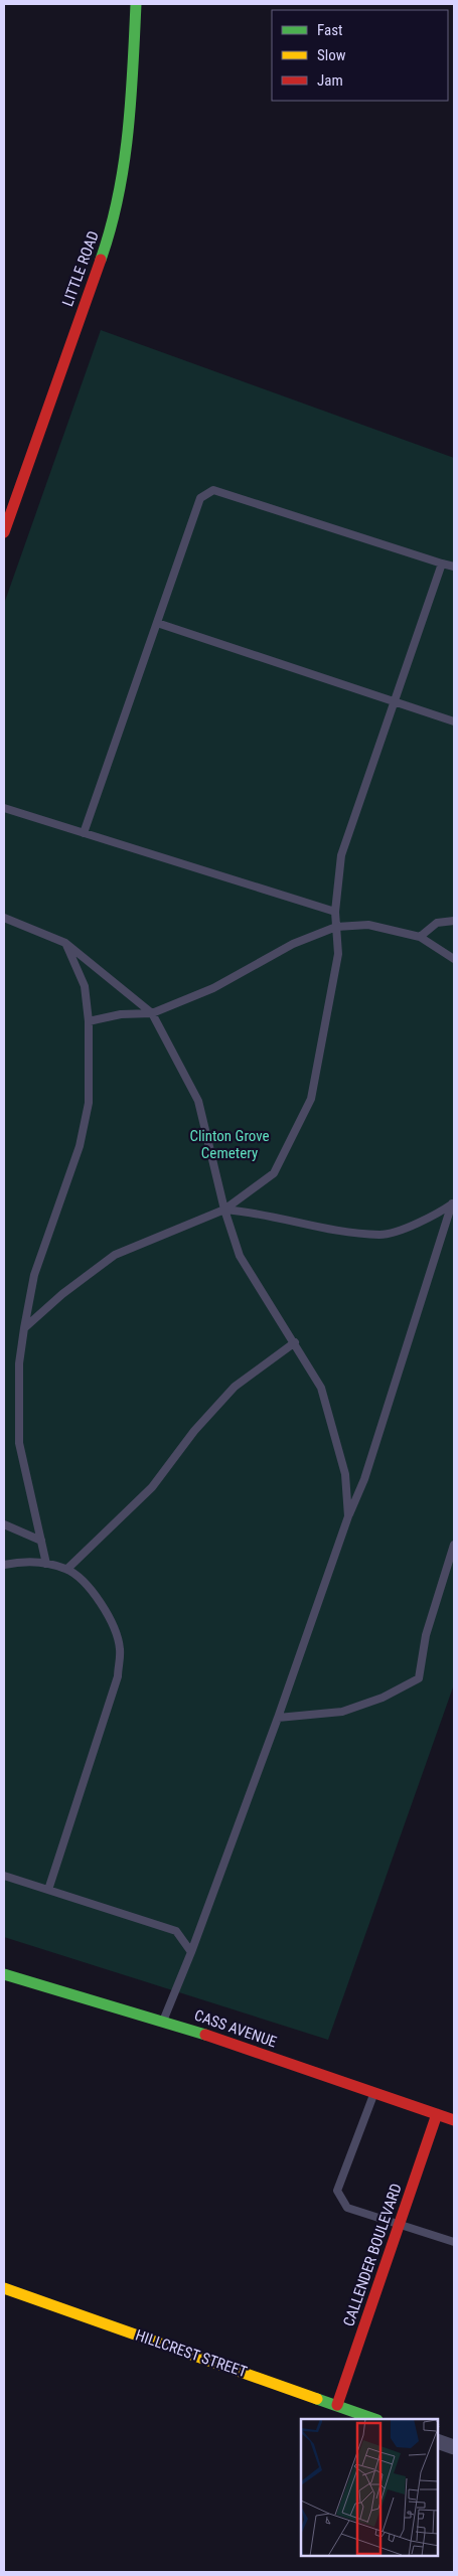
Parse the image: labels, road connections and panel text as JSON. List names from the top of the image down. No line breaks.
{"streets":{"street":["LITTLE ROAD","CASS AVENUE","CALLENDER BOULEVARD","HILLCREST STREET"]},"crossings":[["CASS AVENUE","CALLENDER BOULEVARD"],["CALLENDER BOULEVARD","HILLCREST STREET"]],"parks":["Clinton Grove Cemetery"],"legend":["Fast","Slow","Jam"]}
